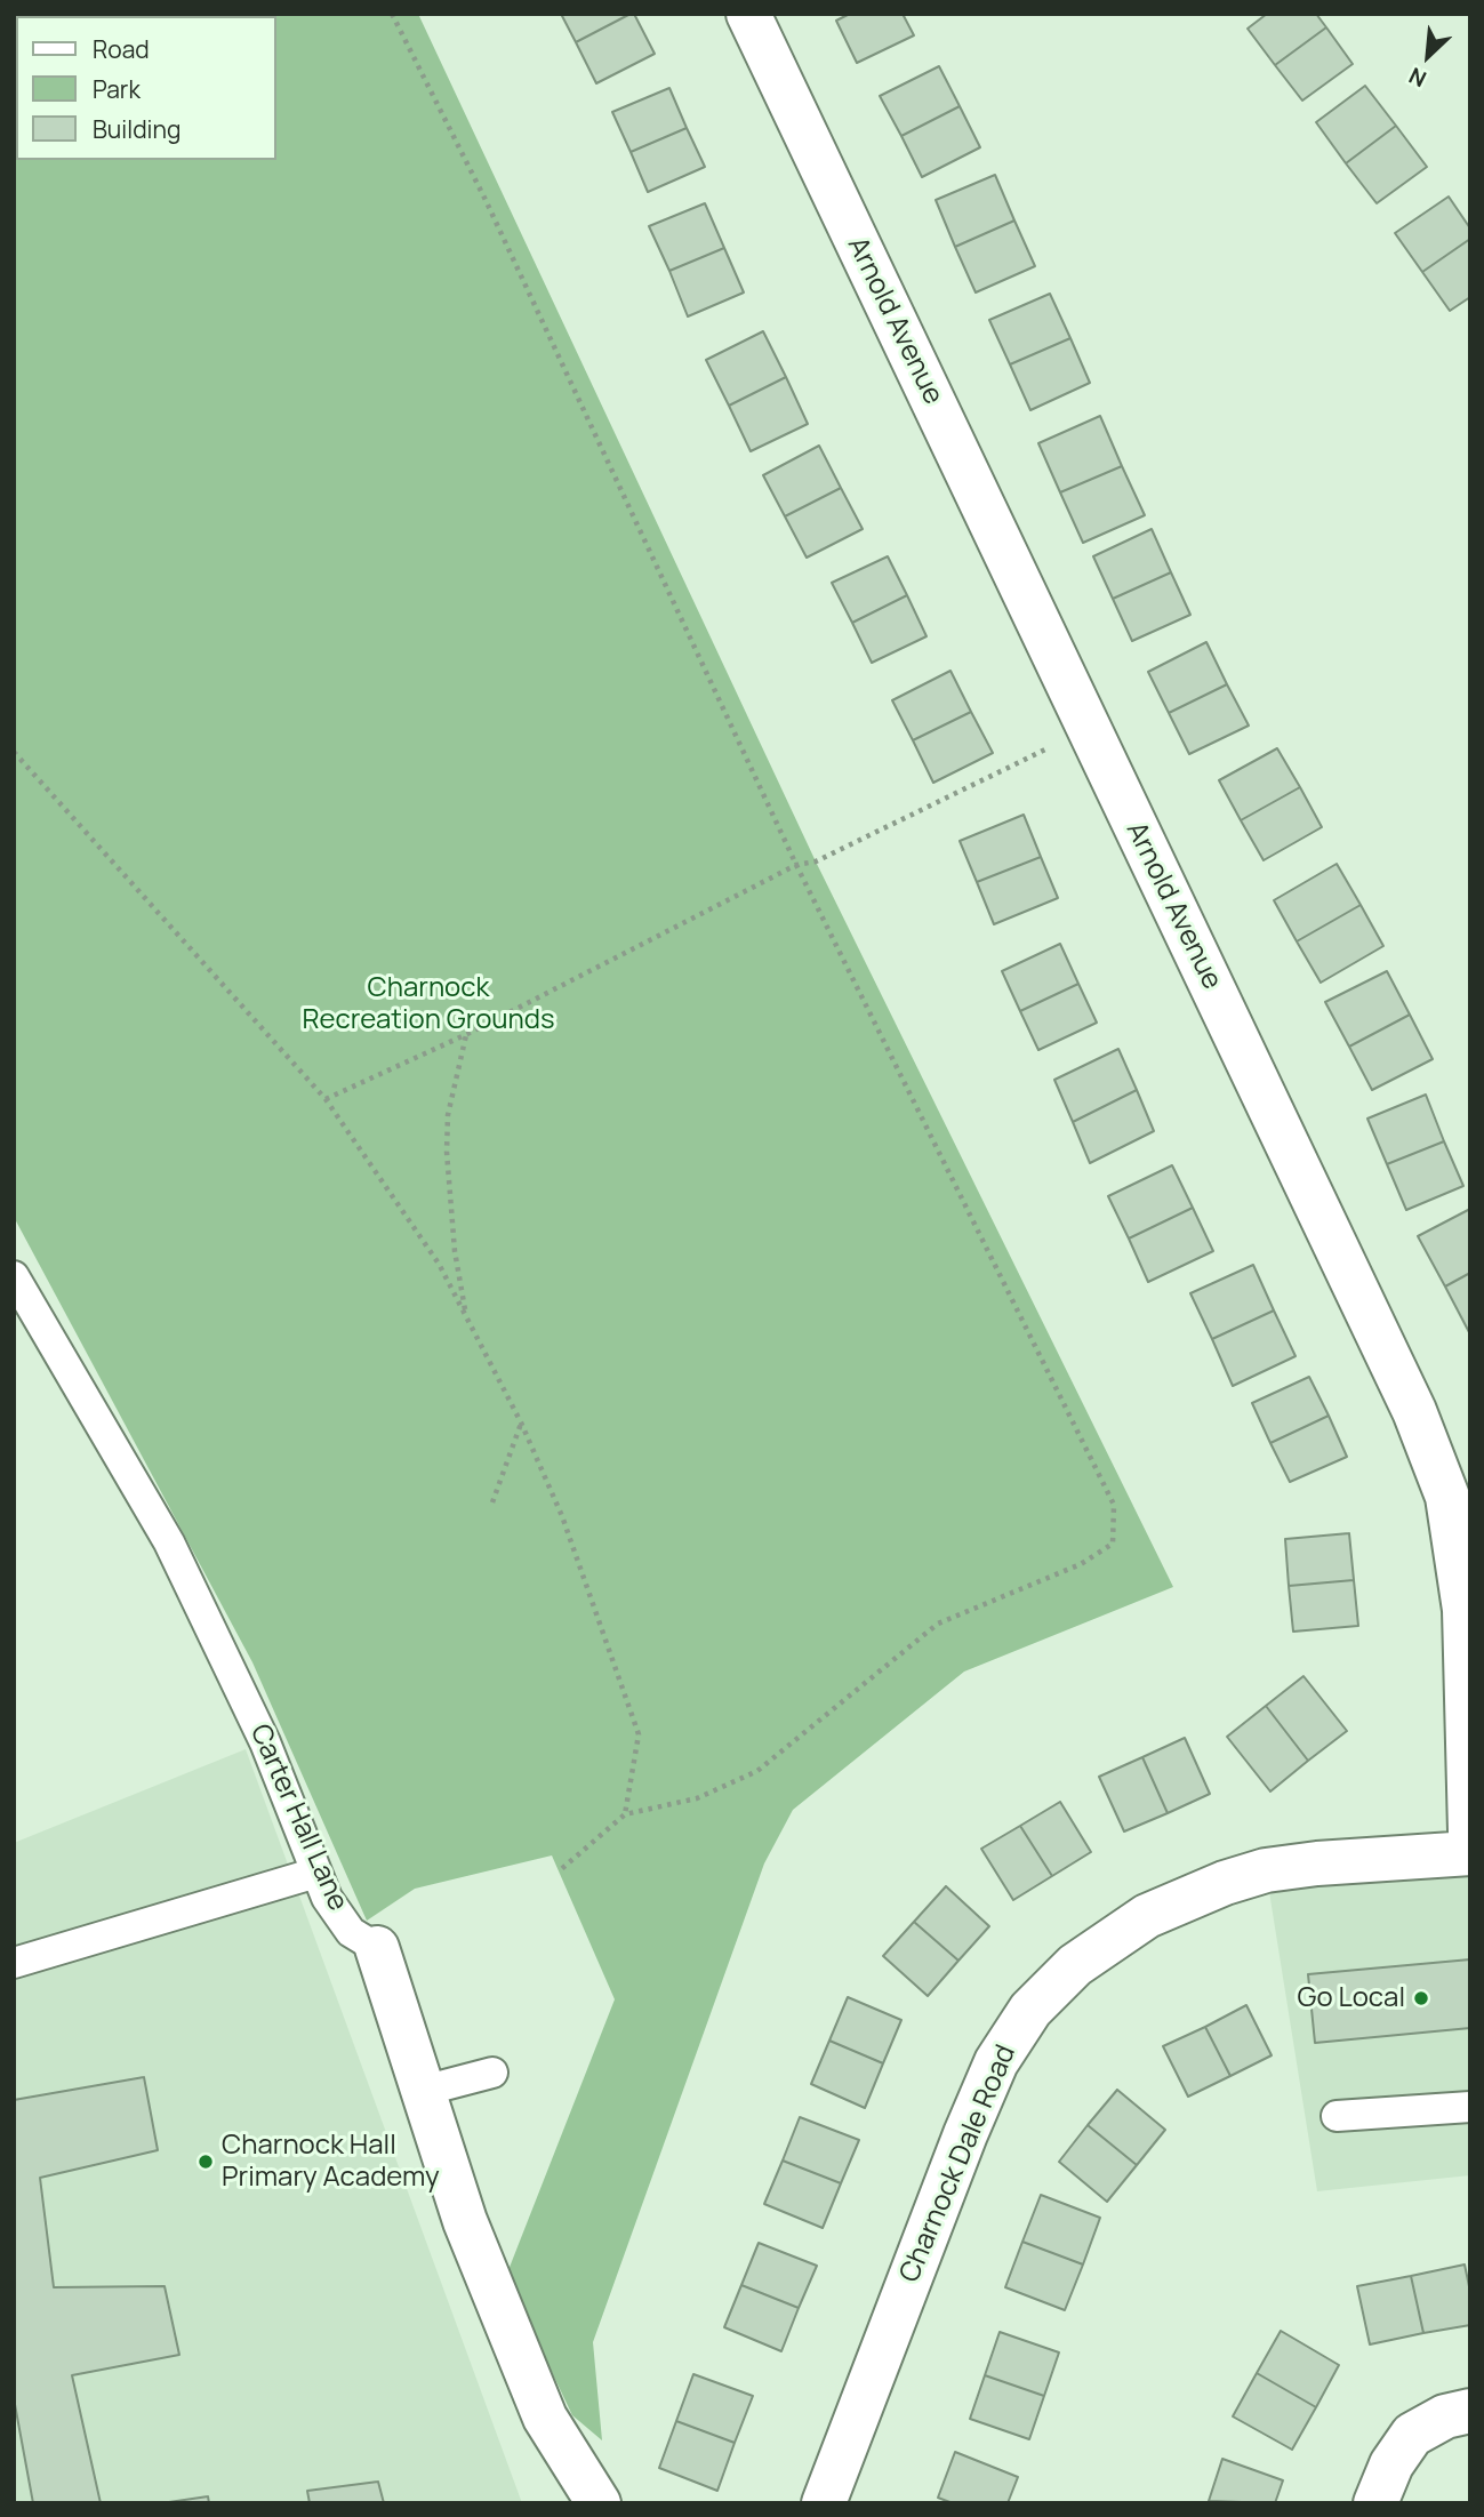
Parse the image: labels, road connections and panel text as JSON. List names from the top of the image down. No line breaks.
{"streets":{"street":["Arnold Avenue","Carter Hall Lane","Charnock Dale Road"]},"parks":["Charnock Recreation Grounds"],"places":["Go Local","Charnock Hall Primary Academy"],"legend":["Road","Park","Building"],"north":"bottom left"}
